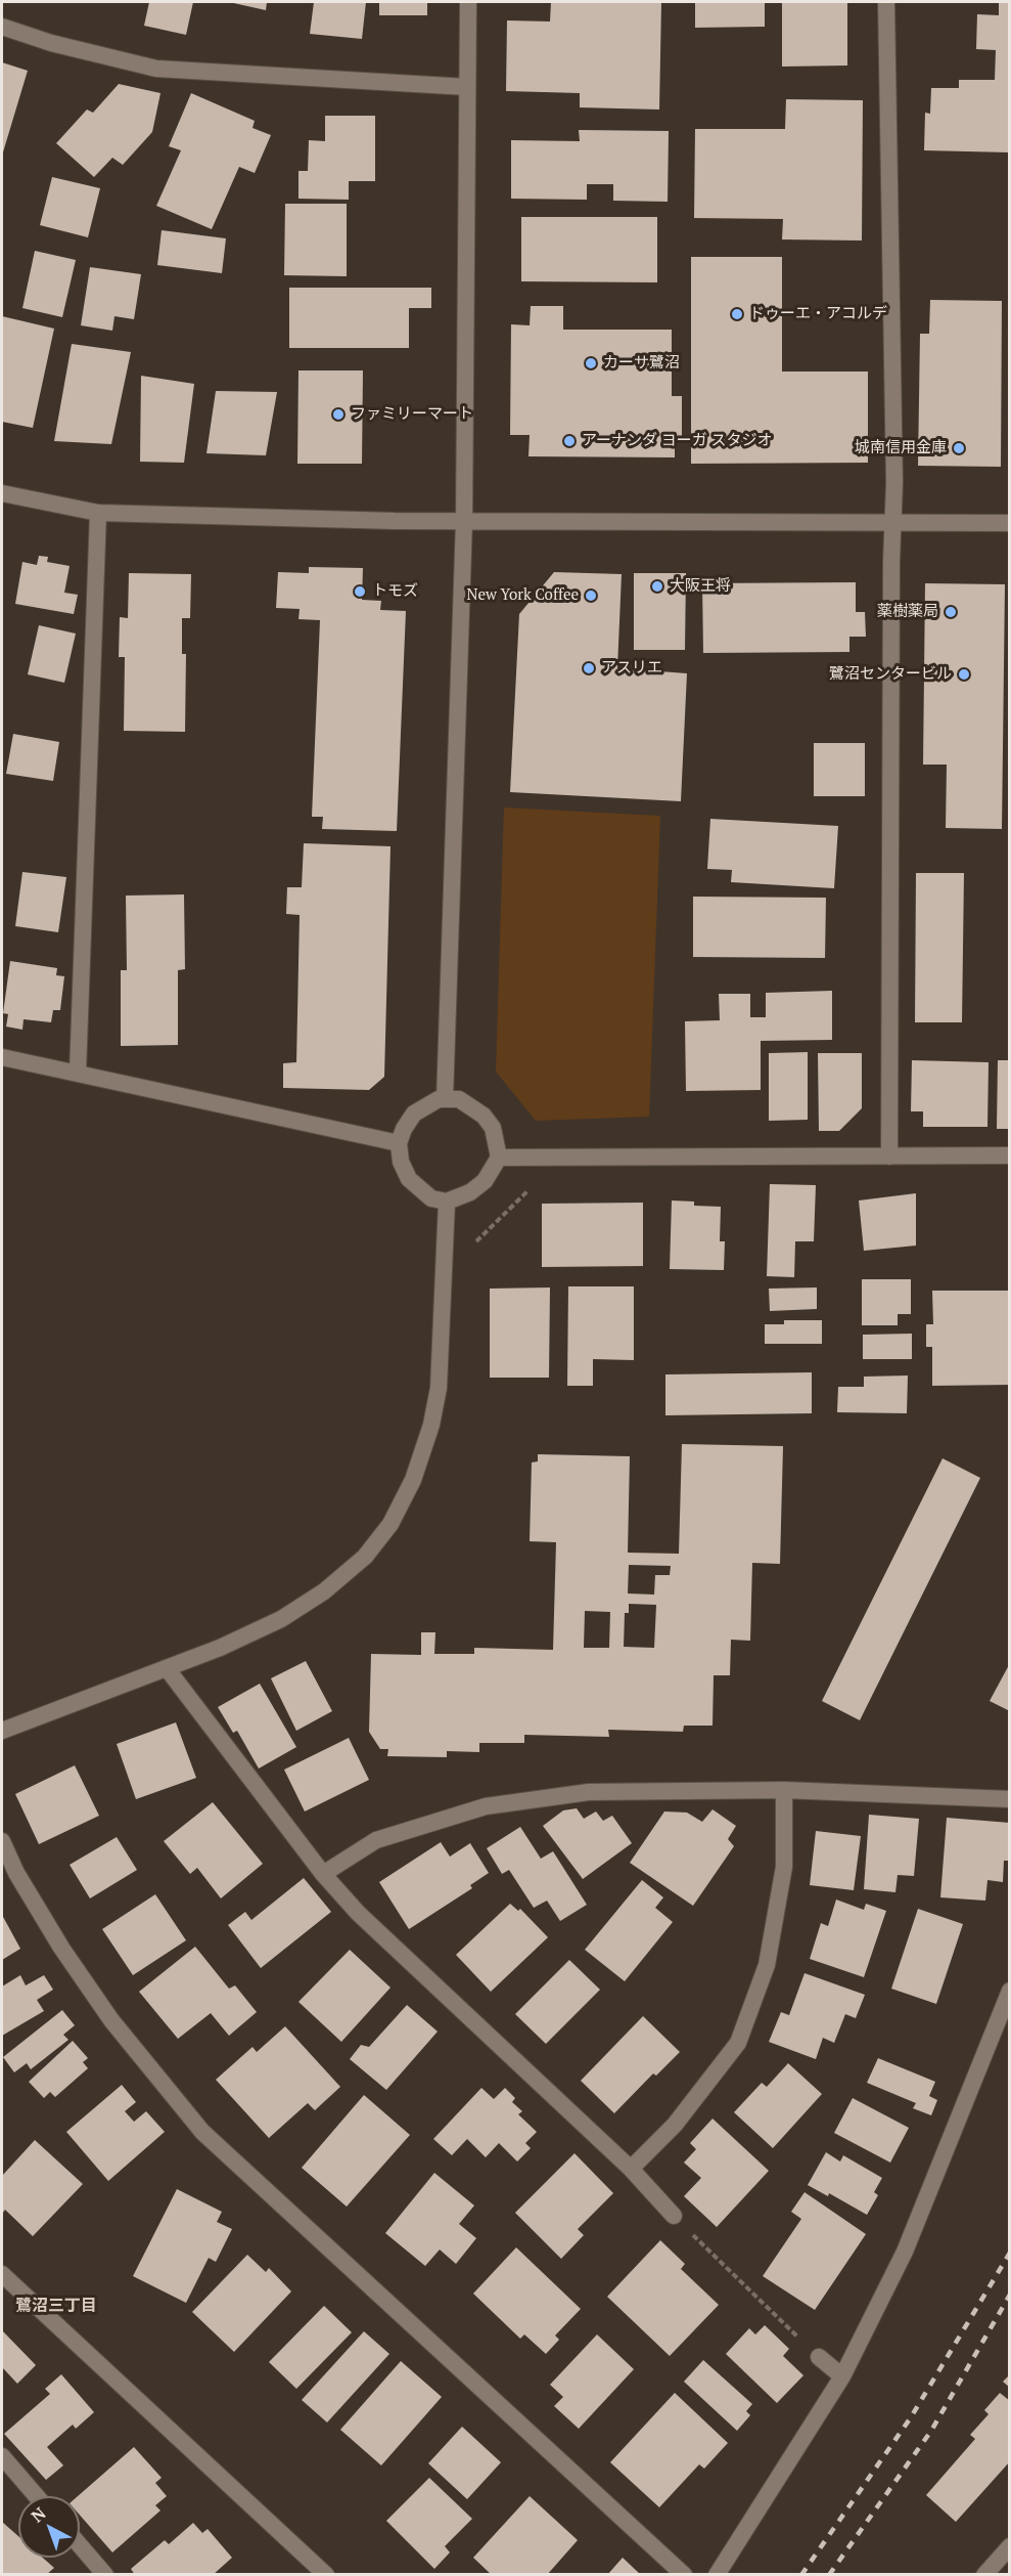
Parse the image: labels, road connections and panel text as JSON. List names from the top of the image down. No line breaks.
{"districts":["鷺沼三丁目"],"places":["ドゥーエ・アコルデ","カーサ鷺沼","ファミリーマート","アーナンダ ヨーガ スタジオ","城南信用金庫","大阪王将","トモズ","New York Coffee","薬樹薬局","アスリエ","鷺沼センタービル"],"north":"top left"}
